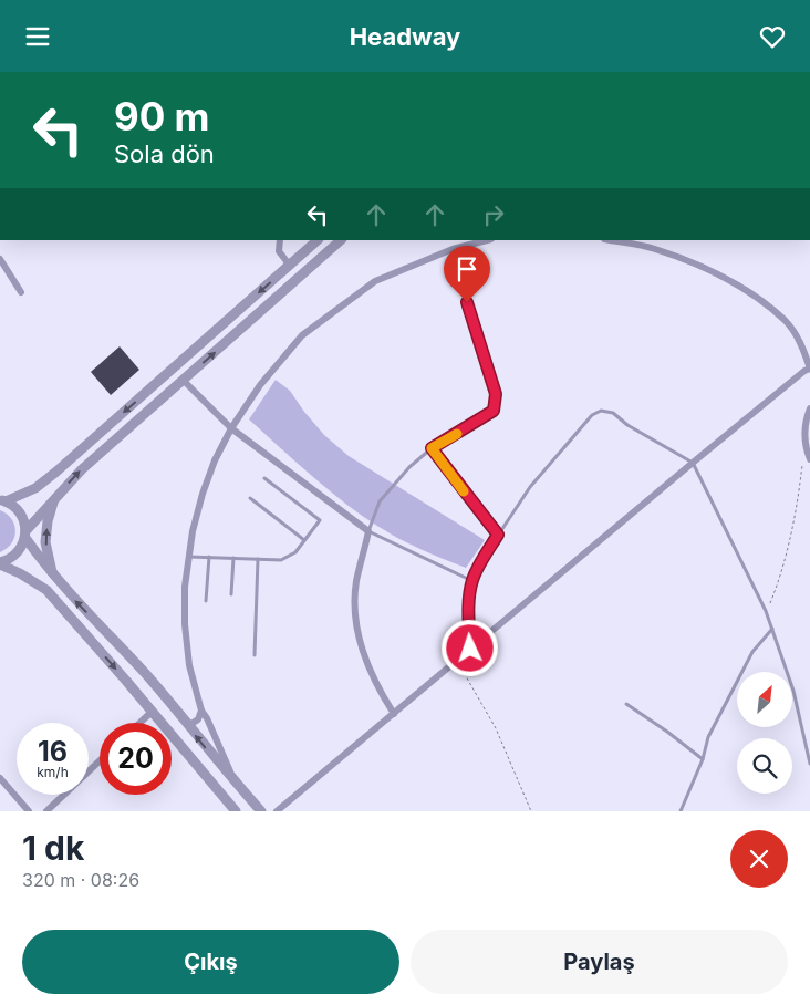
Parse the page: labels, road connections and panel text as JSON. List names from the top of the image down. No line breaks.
{"north":"top right","page":{"header":"Headway","turn":["90 m","Sola dön"],"speed":"16 km/h","limit":"20","heading":["1 dk","320 m · 08:26"],"buttons":["Çıkış","Paylaş"]}}
